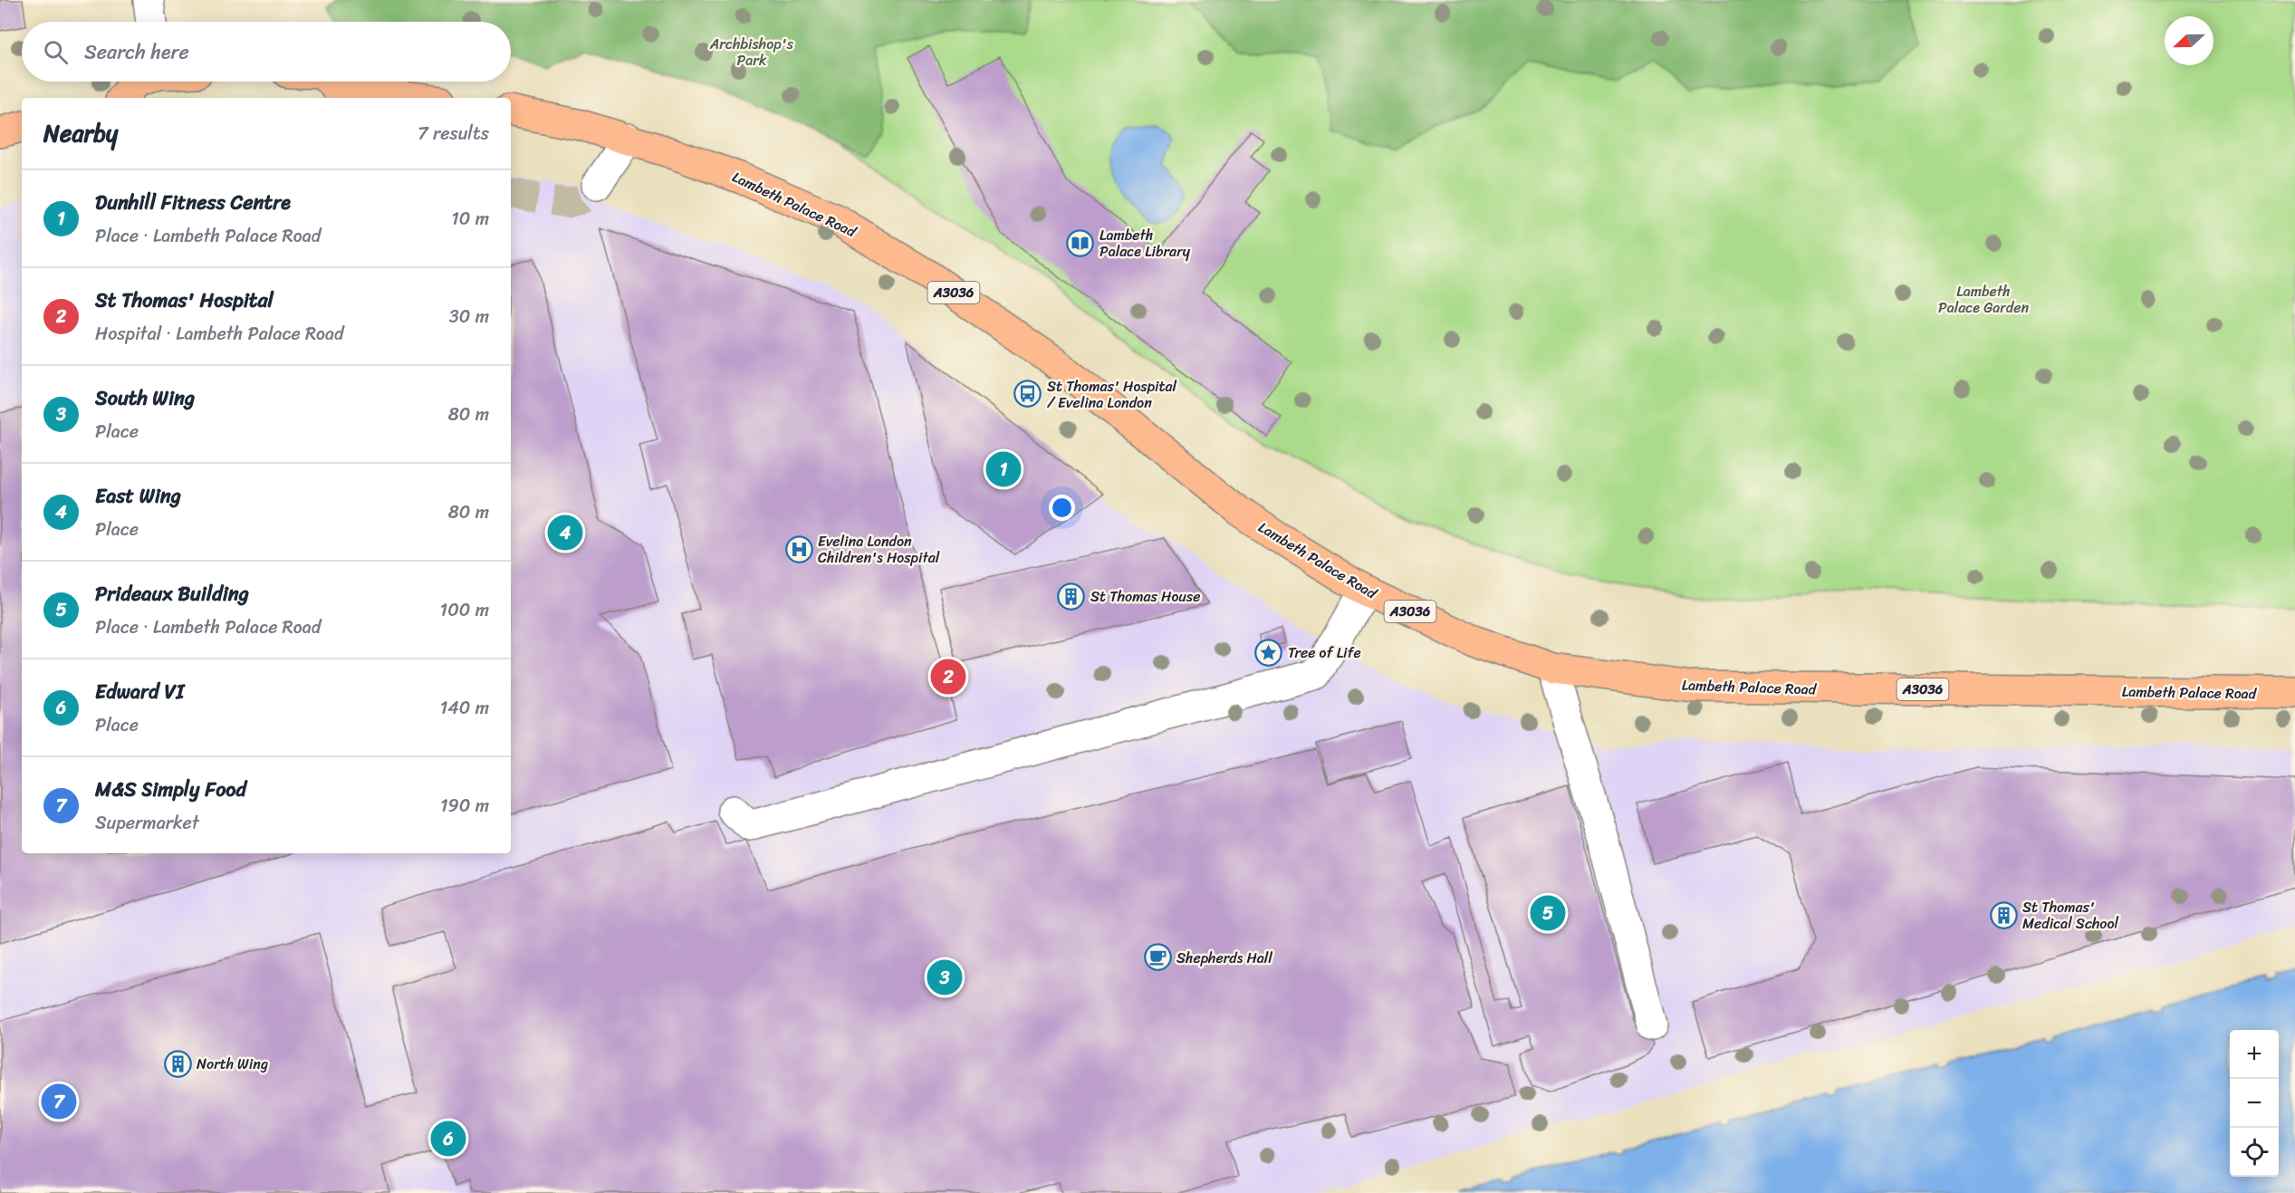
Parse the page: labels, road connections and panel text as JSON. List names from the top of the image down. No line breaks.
{"streets":{"main road":["Lambeth Palace Road","A3036"]},"parks":["Archbishop's Park","Lambeth Palace Garden"],"places":{"library":["Lambeth Palace Library"],"bus stop":["St Thomas' Hospital / Evelina London"],"hospital":["Evelina London Children's Hospital"],"building":["St Thomas House","St Thomas' Medical School","North Wing"],"place":["Tree of Life"],"cafe":["Shepherds Hall"]},"north":"left","page":{"search":"Search here","heading":["Nearby","7 results"],"list":[{"mark":"1","name":"Dunhill Fitness Centre","note":"Place · Lambeth Palace Road","value":"10 m"},{"mark":"2","name":"St Thomas' Hospital","note":"Hospital · Lambeth Palace Road","value":"30 m"},{"mark":"3","name":"South Wing","note":"Place","value":"80 m"},{"mark":"4","name":"East Wing","note":"Place","value":"80 m"},{"mark":"5","name":"Prideaux Building","note":"Place · Lambeth Palace Road","value":"100 m"},{"mark":"6","name":"Edward VI","note":"Place","value":"140 m"},{"mark":"7","name":"M&S Simply Food","note":"Supermarket","value":"190 m"}],"pins":["1","4","2","5","3","7","6"],"map_buttons":["+","−"]}}
